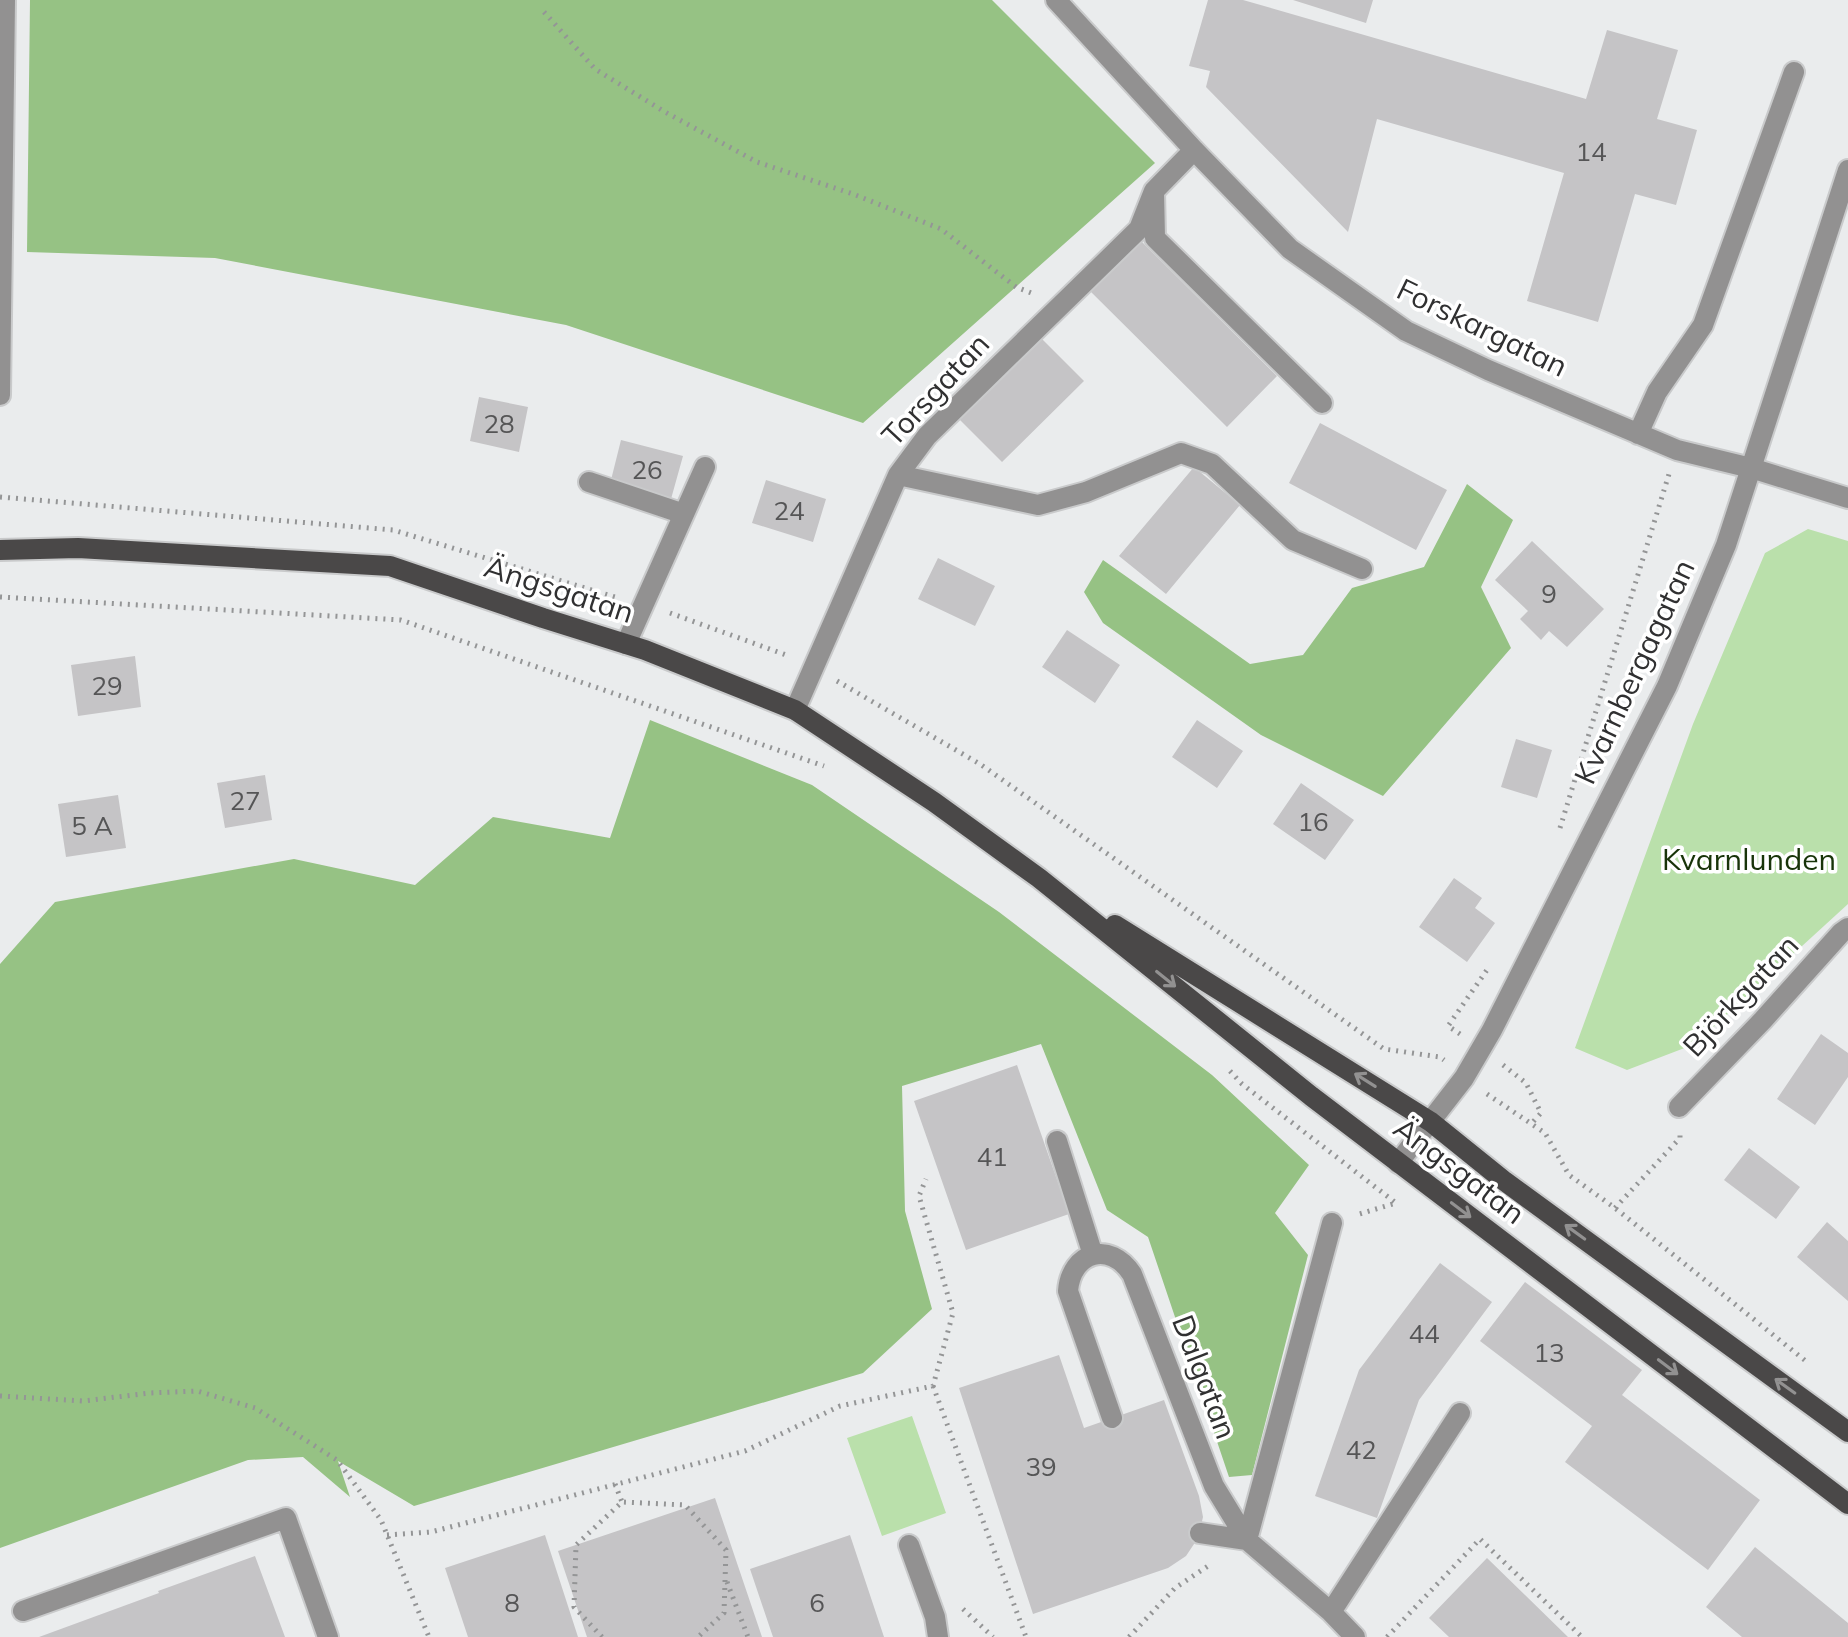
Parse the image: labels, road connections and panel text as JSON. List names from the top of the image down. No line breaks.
{"streets":{"main road":["Ängsgatan"],"street":["Forskargatan","Torsgatan","Kvarnbergagatan","Björkgatan","Dalgatan"]},"crossings":[["Forskargatan","Kvarnbergagatan"],["Torsgatan","Ängsgatan"],["Ängsgatan","Kvarnbergagatan"]],"parks":["Kvarnlunden"],"house_numbers":["14","28","26","24","9","29","27","16","5 A","41","44","13","42","39","8","6"]}
